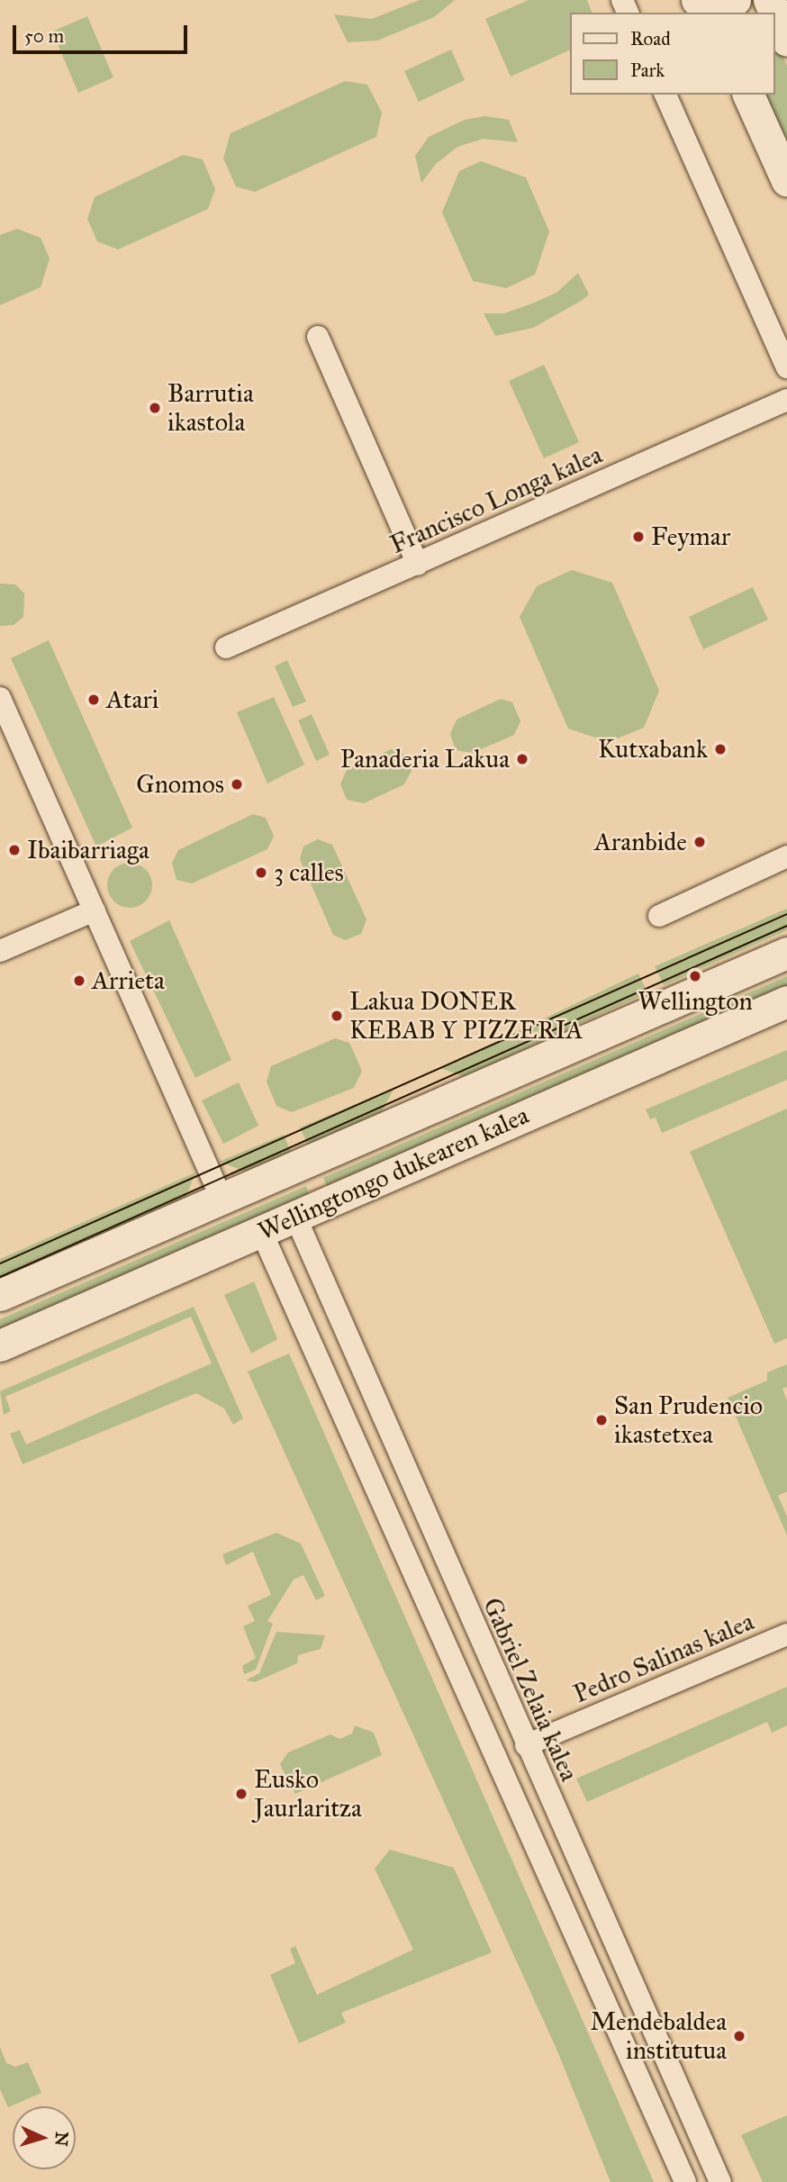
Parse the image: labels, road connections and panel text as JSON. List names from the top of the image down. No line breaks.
{"streets":{"main road":["Wellingtongo dukearen kalea"],"street":["Francisco Longa kalea","Pedro Salinas kalea","Gabriel Zelaia kalea"]},"crossings":[["Wellingtongo dukearen kalea","Gabriel Zelaia kalea"],["Pedro Salinas kalea","Gabriel Zelaia kalea"]],"places":["Barrutia ikastola","Feymar","Atari","Kutxabank","Panaderia Lakua","Gnomos","Aranbide","Ibaibarriaga","3 calles","Wellington","Arrieta","Lakua DONER KEBAB Y PIZZERIA","San Prudencio ikastetxea","Eusko Jaurlaritza","Mendebaldea institutua"],"legend":["Road","Park"],"scale_bar":"50 m","north":"right"}
